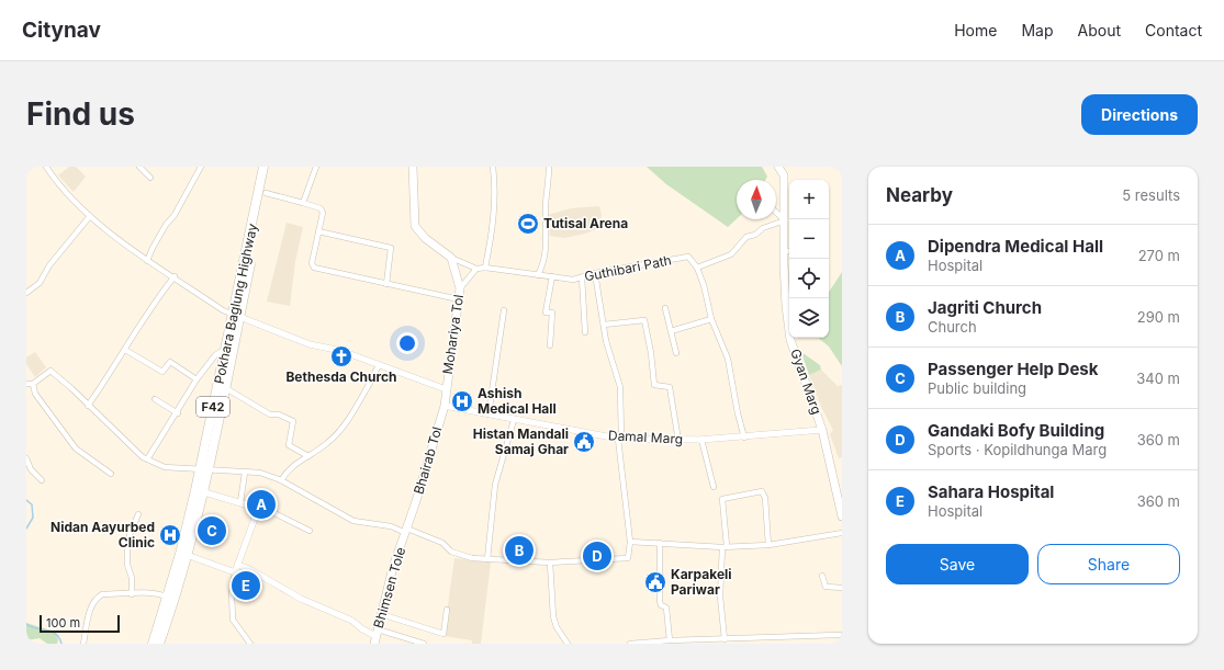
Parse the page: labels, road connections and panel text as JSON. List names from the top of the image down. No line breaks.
{"streets":{"highway":["Pokhara Baglung Highway","F42"],"main road":["Mohariya Tol","Gyan Marg","Bhairab Tol","Bhimsen Tole"],"street":["Guthibari Path","Damal Marg"]},"crossings":[["Mohariya Tol","Bhairab Tol"],["Gyan Marg","Damal Marg"],["Damal Marg","Bhairab Tol"],["Bhairab Tol","Bhimsen Tole"]],"places":{"sports":["Tutisal Arena"],"church":["Bethesda Church"],"hospital":["Ashish Medical Hall","Nidan Aayurbed Clinic"],"public building":["Histan Mandali Samaj Ghar","Karpakeli Pariwar"]},"scale_bar":"100 m","north":"top","page":{"header":"Citynav","nav":["Home","Map","About","Contact"],"buttons":["Directions",["Save","Share"]],"title":"Find us","heading":["Nearby","5 results"],"map_buttons":["+","−"],"list":[{"mark":"A","name":"Dipendra Medical Hall","note":"Hospital","value":"270 m"},{"mark":"B","name":"Jagriti Church","note":"Church","value":"290 m"},{"mark":"C","name":"Passenger Help Desk","note":"Public building","value":"340 m"},{"mark":"D","name":"Gandaki Bofy Building","note":"Sports · Kopildhunga Marg","value":"360 m"},{"mark":"E","name":"Sahara Hospital","note":"Hospital","value":"360 m"}],"pins":["A","C","B","D","E"],"scale":"100 m"}}
